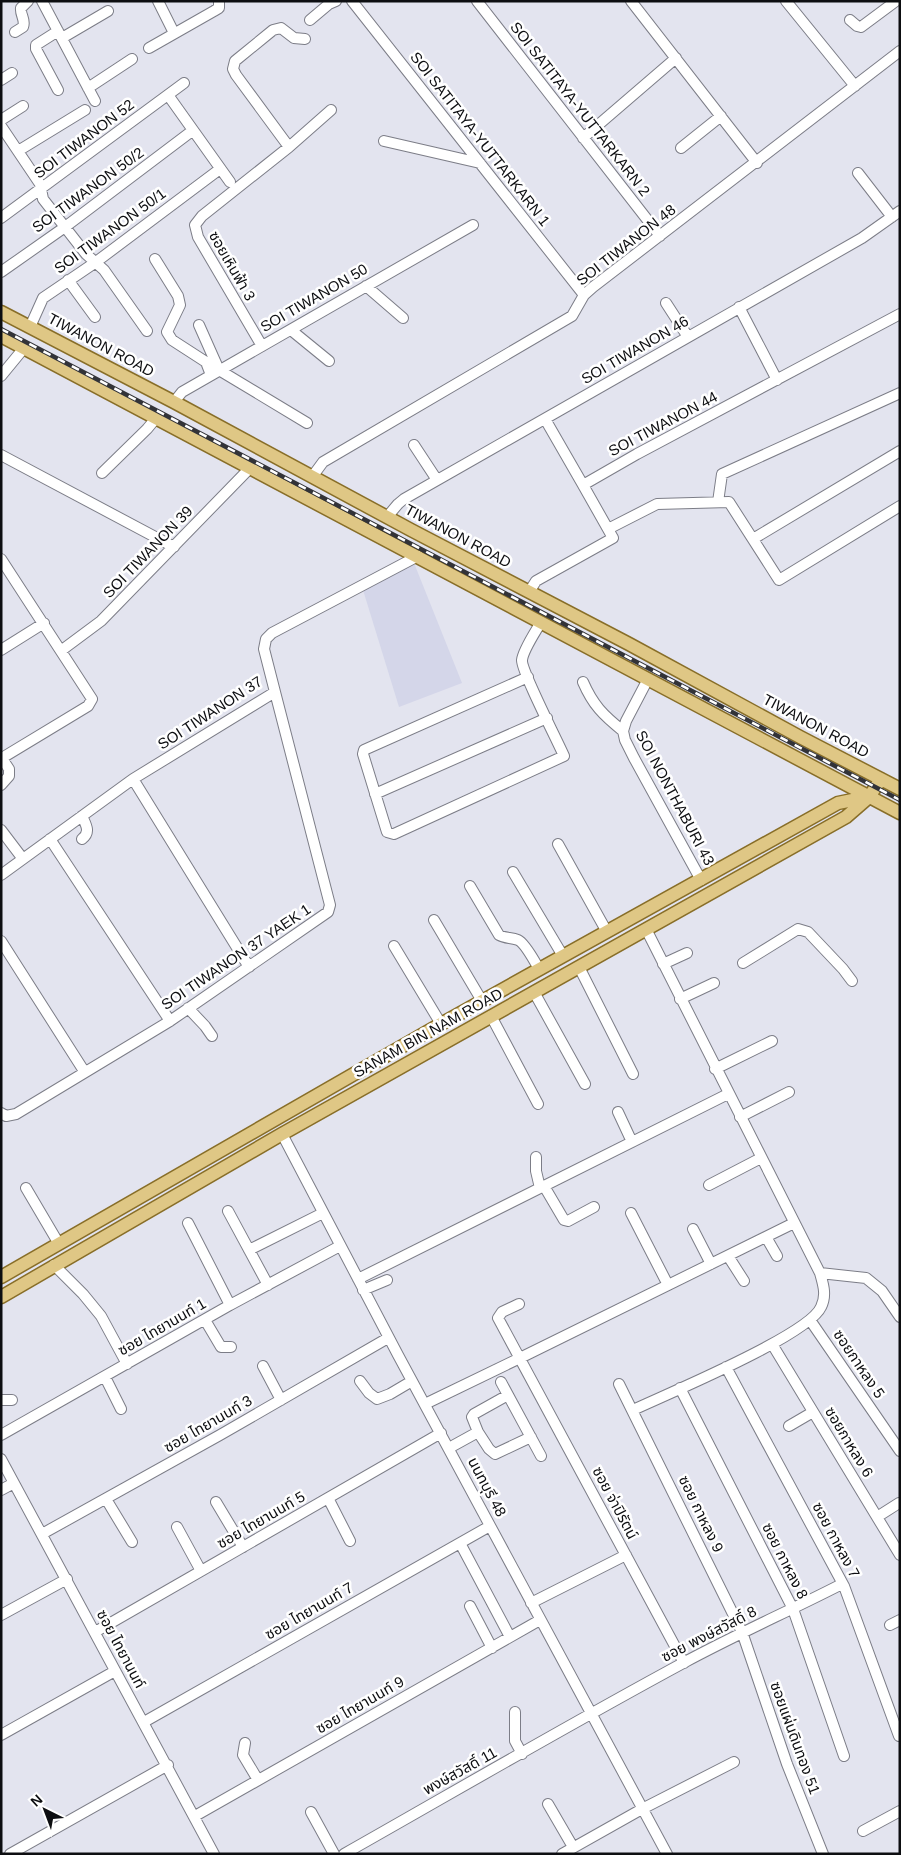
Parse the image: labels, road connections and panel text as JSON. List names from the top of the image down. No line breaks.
{"streets":{"main road":["TIWANON ROAD","SANAM BIN NAM ROAD"],"street":["SOI SATITAYA-YUTTARKARN 2","SOI TIWANON 52","SOI SATITAYA-YUTTARKARN 1","SOI TIWANON 50/2","SOI TIWANON 50/1","SOI TIWANON 48","ซอยเหินฟ้า 3","SOI TIWANON 50","SOI TIWANON 46","SOI TIWANON 44","SOI TIWANON 39","SOI TIWANON 37","SOI NONTHABURI 43","SOI TIWANON 37 YAEK 1","ซอย ไทยานนท์ 1","ซอยกาหลง 5","ซอย ไทยานนท์ 3","ซอยกาหลง 6","นนทบุรี 48","ซอย จ่าปิรัตน์","ซอย กาหลง 9","ซอย ไทยานนท์ 5","ซอย กาหลง 7","ซอย กาหลง 8","ซอย ไทยานนท์ 7","ซอย พงษ์สวัสดิ์ 8","ซอย ไทยานนท์","ซอย ไทยานนท์ 9","ซอยแผ่นดินทอง 51","พงษ์สวัสดิ์ 11"]},"crossings":[["SOI SATITAYA-YUTTARKARN 2","SOI TIWANON 48"],["SOI SATITAYA-YUTTARKARN 1","SOI TIWANON 48"],["SOI TIWANON 50/1","TIWANON ROAD"],["SOI TIWANON 48","TIWANON ROAD"],["ซอยเหินฟ้า 3","SOI TIWANON 50"],["SOI TIWANON 50","TIWANON ROAD"],["TIWANON ROAD","SOI TIWANON 46"],["TIWANON ROAD","SANAM BIN NAM ROAD"],["SOI TIWANON 37","SOI TIWANON 37 YAEK 1"],["SOI NONTHABURI 43","SANAM BIN NAM ROAD"],["SANAM BIN NAM ROAD","นนทบุรี 48"],["ซอย ไทยานนท์ 1","นนทบุรี 48"],["ซอย ไทยานนท์ 3","นนทบุรี 48"],["ซอย ไทยานนท์ 3","ซอย ไทยานนท์"],["นนทบุรี 48","ซอย ไทยานนท์ 5"],["นนทบุรี 48","ซอย ไทยานนท์ 7"],["นนทบุรี 48","ซอย พงษ์สวัสดิ์ 8"],["นนทบุรี 48","ซอย ไทยานนท์ 9"],["นนทบุรี 48","พงษ์สวัสดิ์ 11"],["ซอย จ่าปิรัตน์","ซอย พงษ์สวัสดิ์ 8"],["ซอย กาหลง 9","ซอย พงษ์สวัสดิ์ 8"],["ซอย กาหลง 9","ซอยแผ่นดินทอง 51"],["ซอย ไทยานนท์ 5","ซอย ไทยานนท์"],["ซอย กาหลง 7","ซอย พงษ์สวัสดิ์ 8"],["ซอย กาหลง 8","ซอย พงษ์สวัสดิ์ 8"],["ซอย ไทยานนท์ 7","ซอย ไทยานนท์"],["ซอย พงษ์สวัสดิ์ 8","ซอยแผ่นดินทอง 51"],["ซอย พงษ์สวัสดิ์ 8","พงษ์สวัสดิ์ 11"],["ซอย ไทยานนท์","ซอย ไทยานนท์ 9"]],"north":"top left"}
